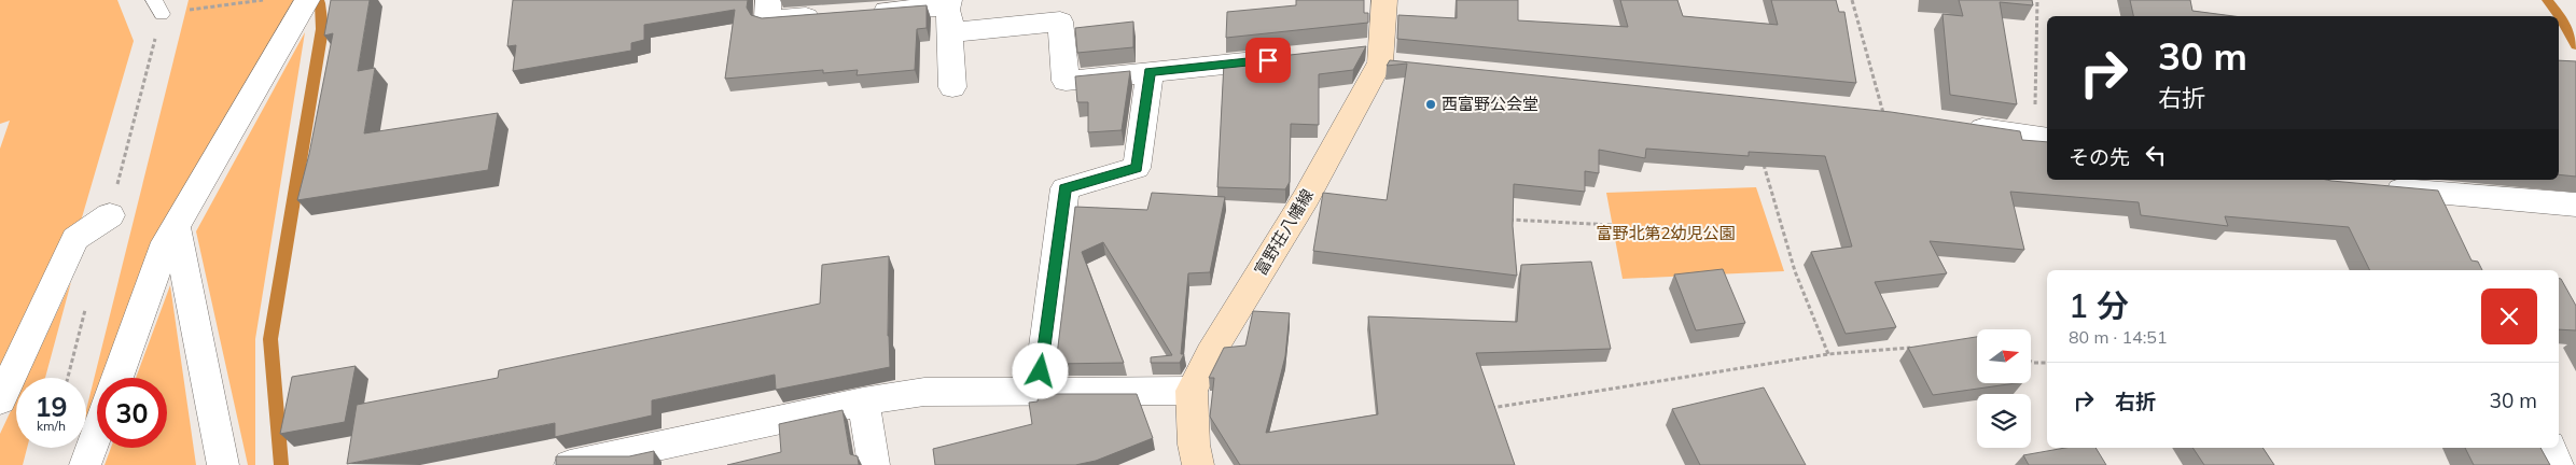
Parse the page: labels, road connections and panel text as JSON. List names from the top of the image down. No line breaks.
{"streets":{"main road":["富野荘八幡線"]},"parks":["富野北第2幼児公園"],"places":["西富野公会堂"],"north":"right","page":{"turn":["30 m","右折"],"then":"その先","heading":["1 分","80 m · 14:51"],"list":[{"name":"右折","value":"30 m"}],"speed":"19 km/h","limit":"30"}}
